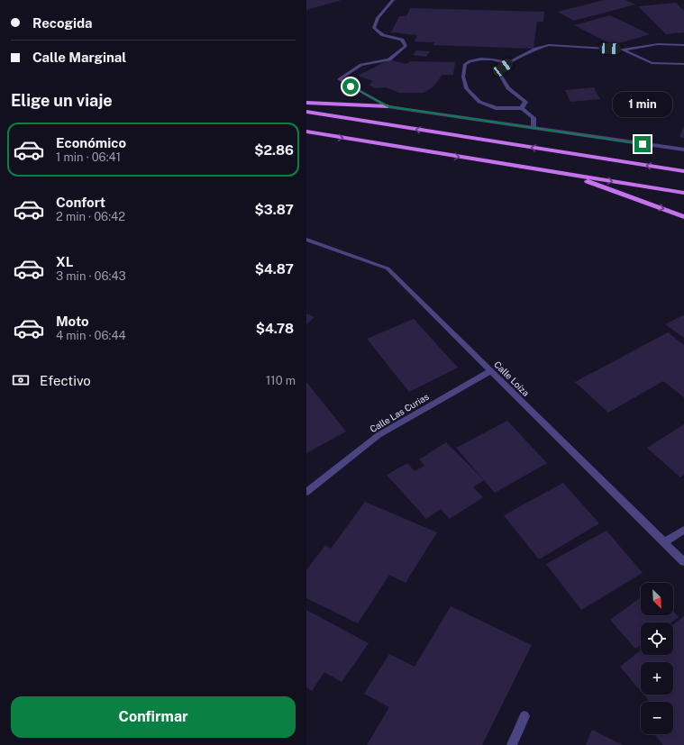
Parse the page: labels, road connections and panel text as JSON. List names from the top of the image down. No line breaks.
{"streets":{"street":["Calle Loíza","Calle Las Curias"]},"crossings":[["Calle Loíza","Calle Las Curias"]],"north":"bottom right","page":{"banner":["Recogida","Calle Marginal"],"heading":"Elige un viaje","bubble":"1 min","list":[{"name":"Económico","note":"1 min · 06:41","value":"$2.86"},{"name":"Confort","note":"2 min · 06:42","value":"$3.87"},{"name":"XL","note":"3 min · 06:43","value":"$4.87"},{"name":"Moto","note":"4 min · 06:44","value":"$4.78"}],"pay":["Efectivo","110 m"],"map_buttons":["+","−"],"buttons":"Confirmar"}}
